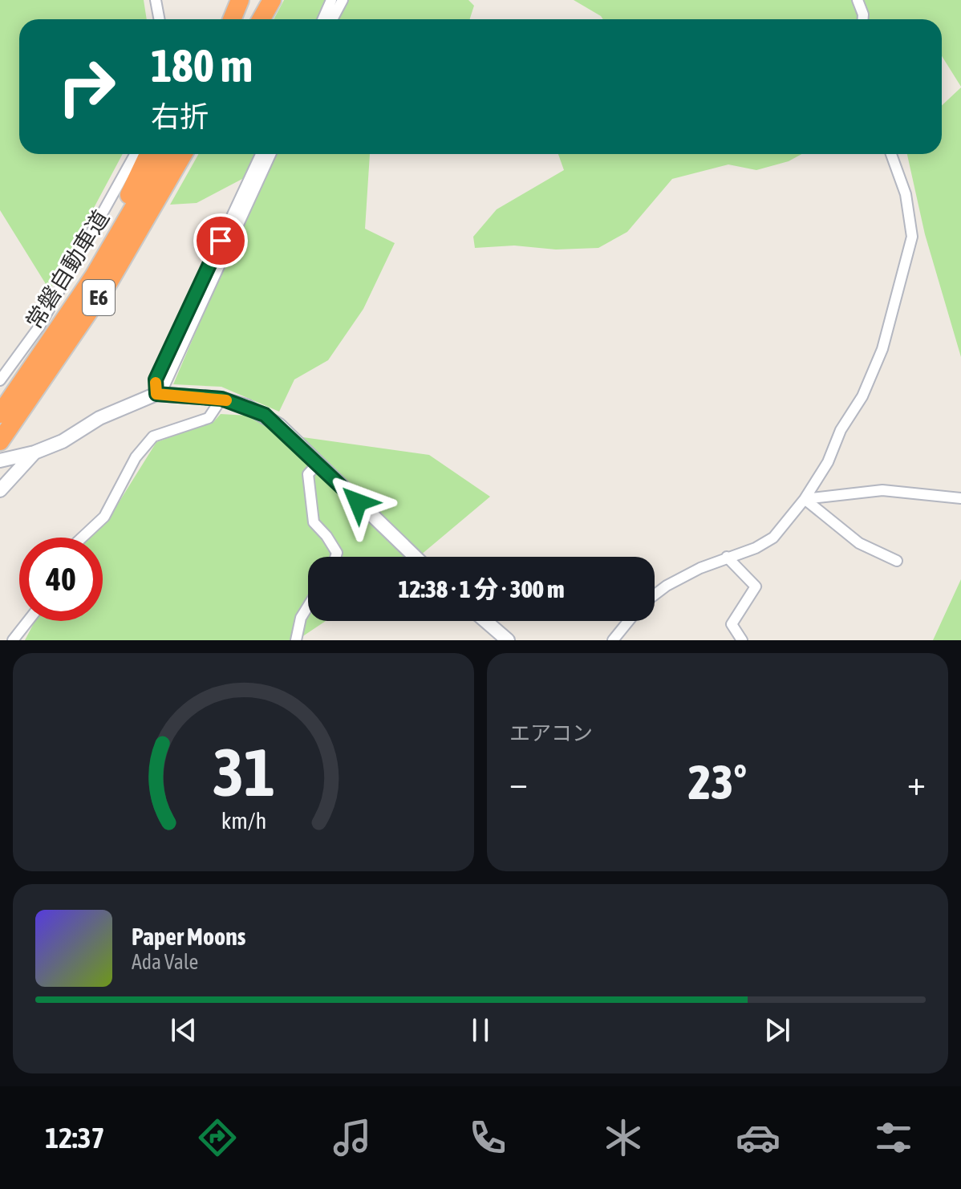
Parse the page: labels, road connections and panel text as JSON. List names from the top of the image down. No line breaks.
{"streets":{"highway":["常磐自動車道","E6"]},"page":{"turn":["180 m","右折"],"limit":"40","trip":"12:38 · 1 分 · 300 m","tile":"エアコン","heat":["−","23°","+"],"song":["Paper Moons","Ada Vale"],"tabs":"12:37","gauge":["31","km/h"]}}
